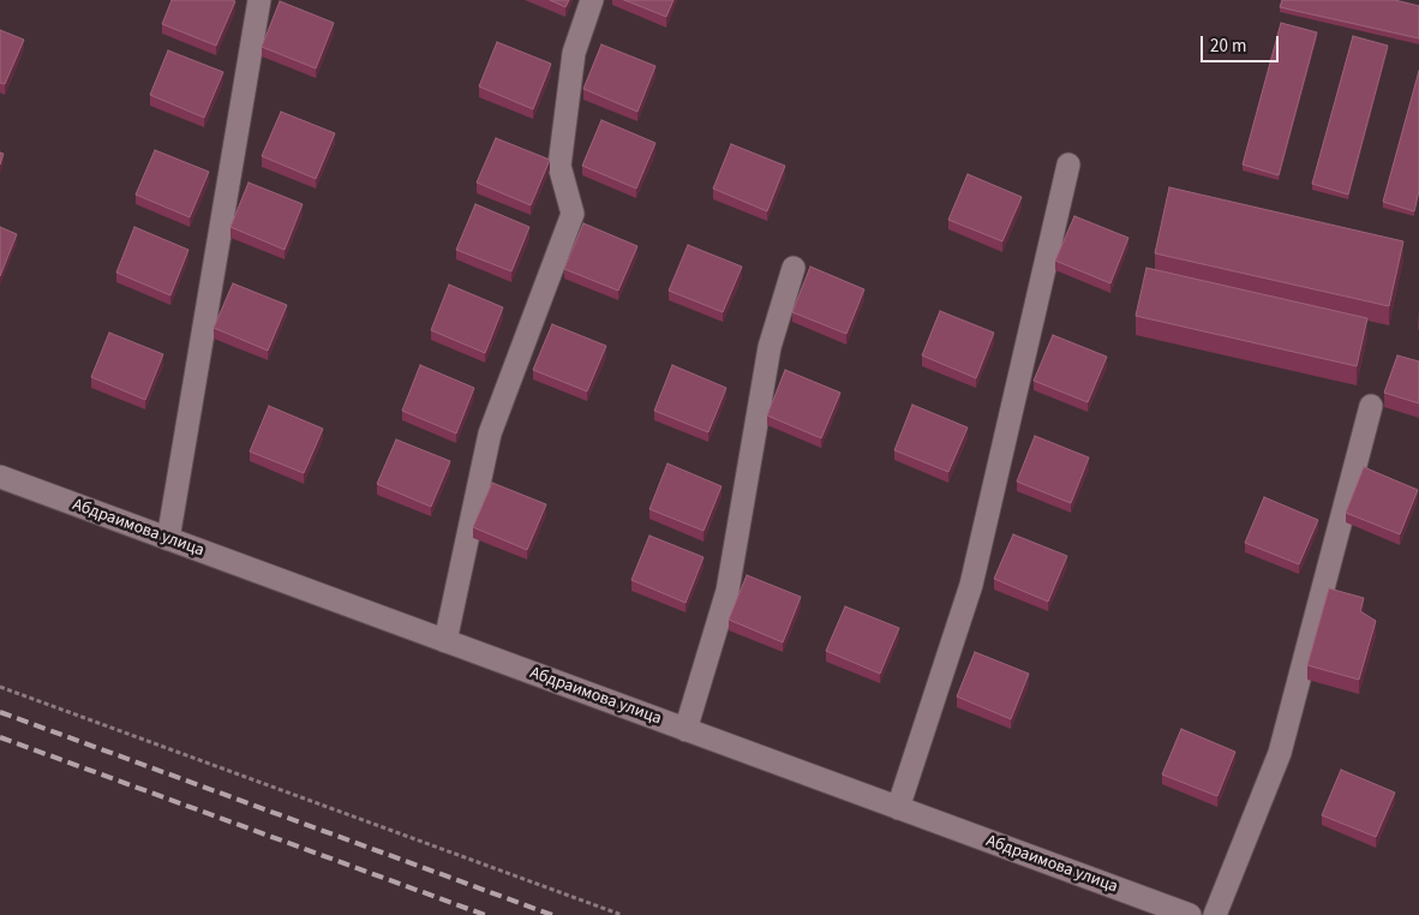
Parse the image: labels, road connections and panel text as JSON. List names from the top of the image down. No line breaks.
{"streets":{"street":["Абдраимова улица"]},"scale_bar":"20 m"}
